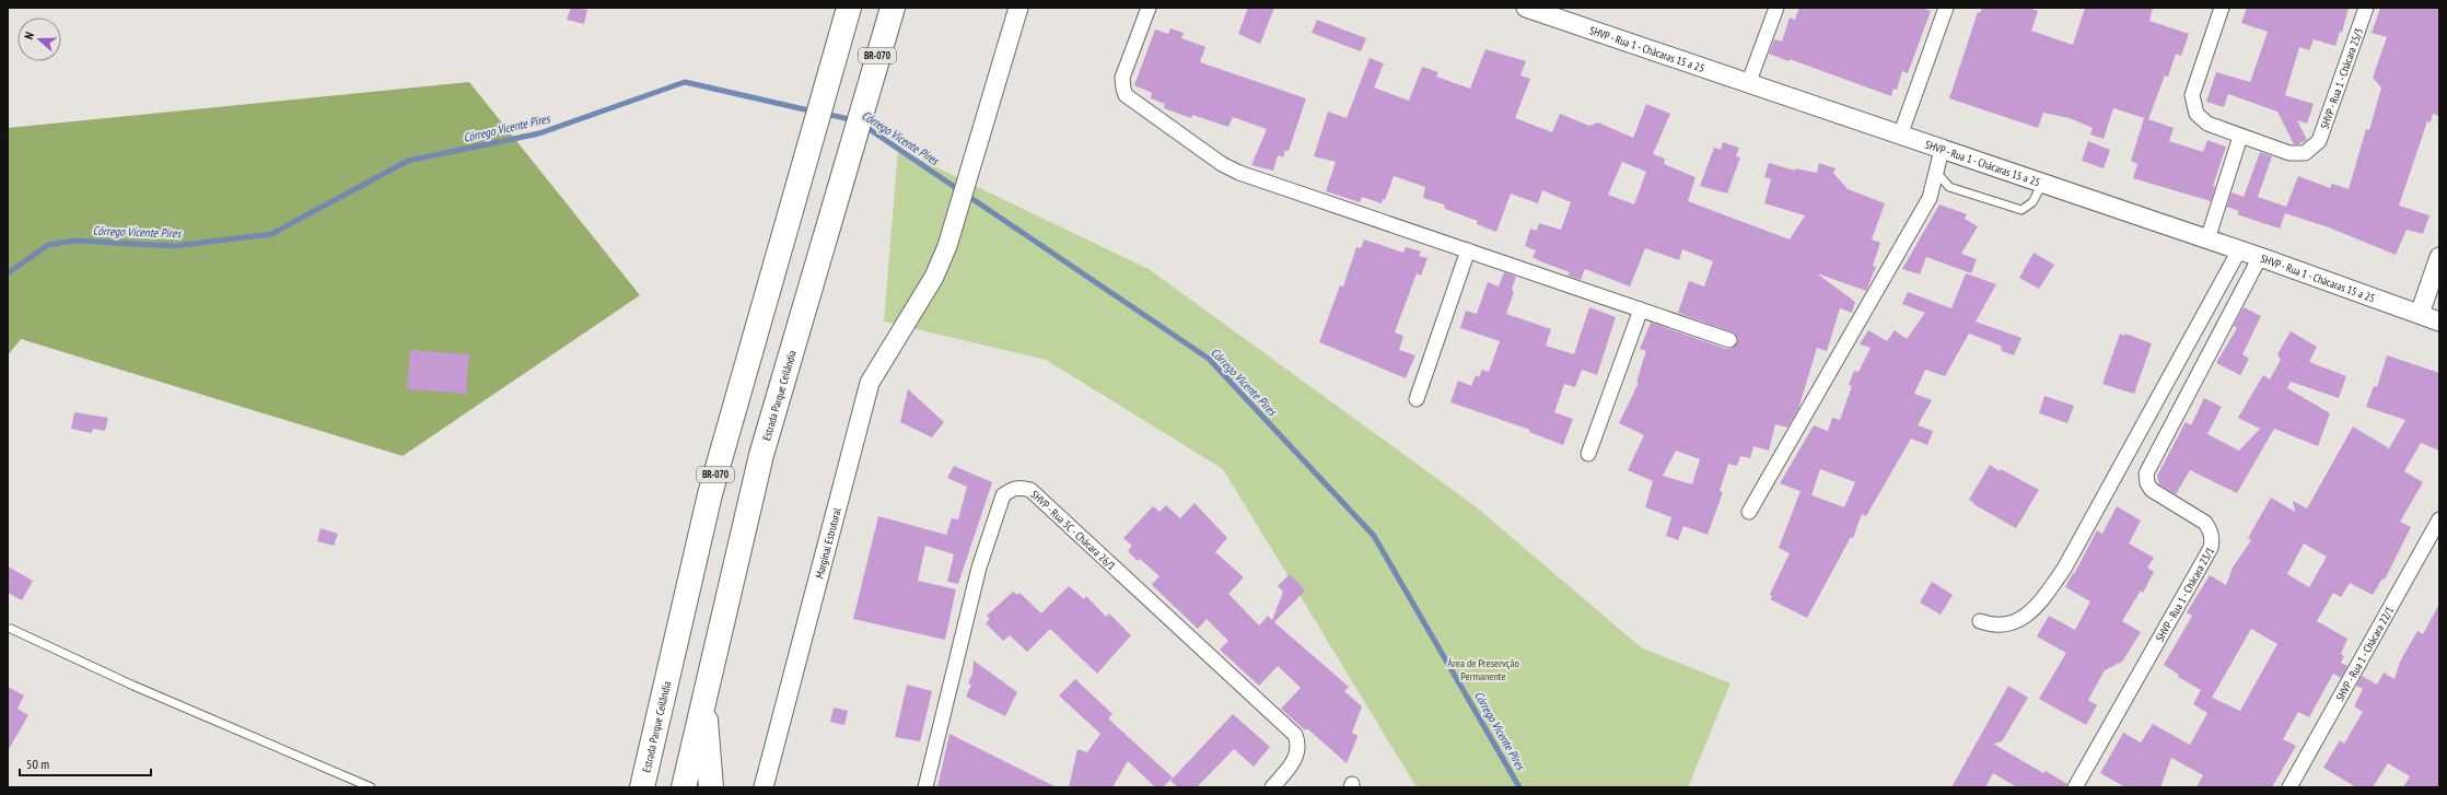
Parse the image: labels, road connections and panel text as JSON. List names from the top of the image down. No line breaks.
{"streets":{"highway":["BR-070","Estrada Parque Ceilândia"],"street":["SHVP - Rua 1 - Chácaras 15 a 25","SHVP - Rua 1 - Chácara 25/3","SHVP - Rua 3C - Chácara 26/1","Marginal Estrutural","SHVP - Rua 1 - Chácara 23/1","SHVP - Rua 1 - Chácara 22/1"]},"crossings":[["SHVP - Rua 1 - Chácaras 15 a 25","SHVP - Rua 1 - Chácara 23/1"]],"water":["Córrego Vicente Pires"],"parks":["Área de Preservção Permanente"],"scale_bar":"50 m","north":"left"}
